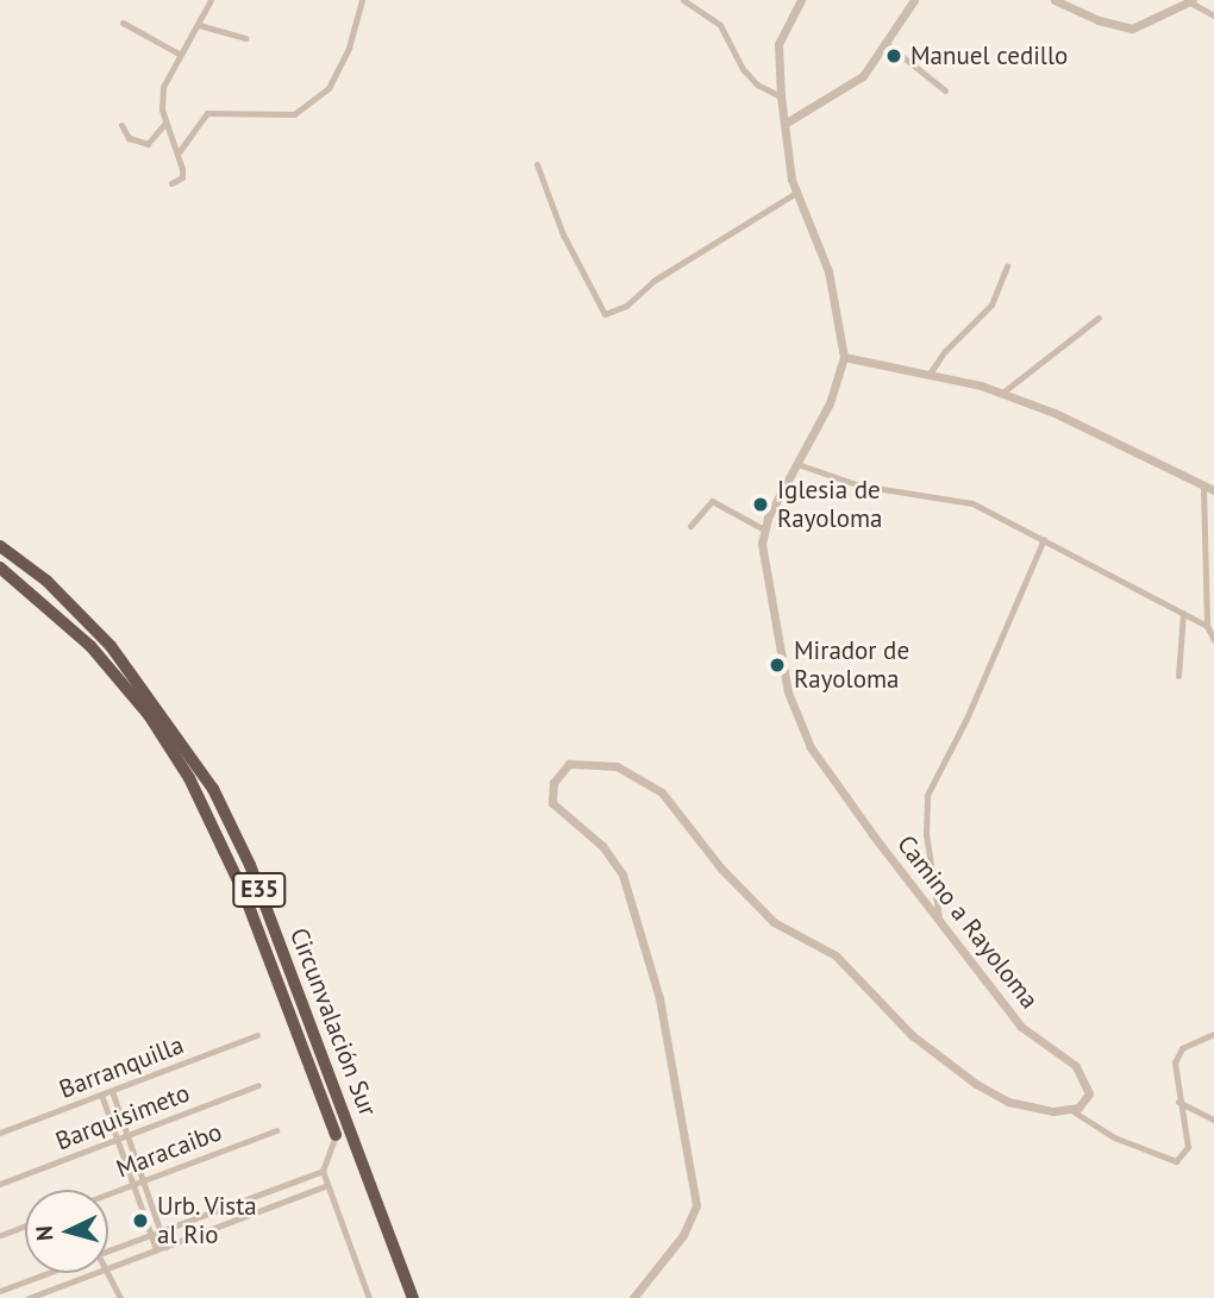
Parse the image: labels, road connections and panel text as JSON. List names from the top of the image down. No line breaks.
{"streets":{"highway":["E35","Circunvalación Sur"],"street":["Camino a Rayoloma","Barranquilla","Barquisimeto","Maracaibo"]},"places":["Manuel cedillo","Iglesia de Rayoloma","Mirador de Rayoloma","Urb. Vista al Rio"],"north":"left"}
